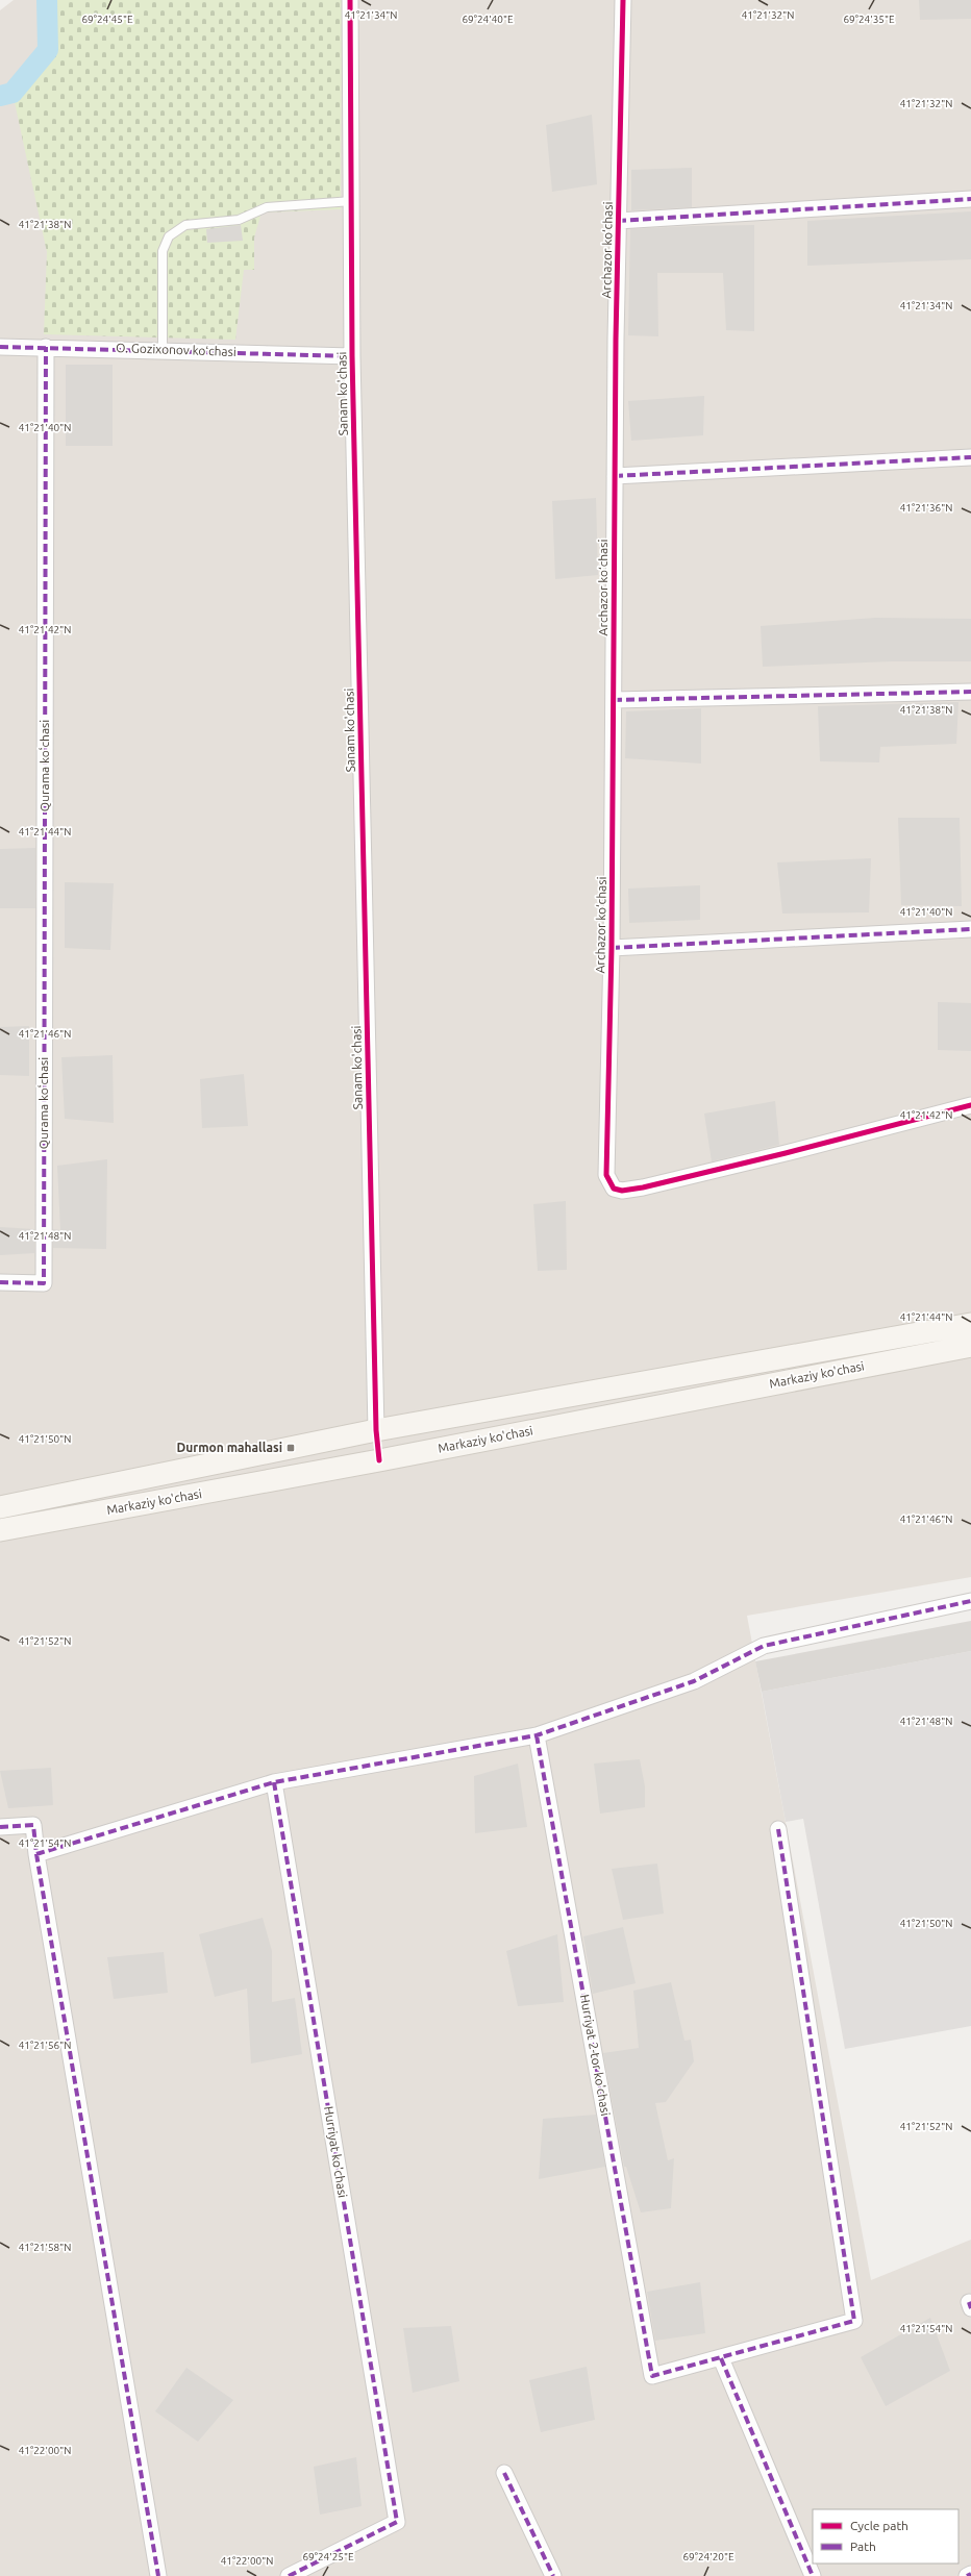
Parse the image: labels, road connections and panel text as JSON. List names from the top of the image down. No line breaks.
{"streets":{"street":["Archazor ko‘chasi","O. Gozixonov koʻchasi","Sanam ko'chasi","Qurama koʻchasi","Markaziy ko'chasi","Hurriyat 2-tor ko'chasi","Hurriyat ko'chasi"]},"crossings":[["O. Gozixonov koʻchasi","Sanam ko'chasi"],["O. Gozixonov koʻchasi","Qurama koʻchasi"],["Sanam ko'chasi","Markaziy ko'chasi"]],"places":{"transit":["Durmon mahallasi"]},"legend":["Cycle path","Path"],"coordinates":["41°21'34\"N","41°21'32\"N","69°24'45\"E","69°24'40\"E","69°24'35\"E","41°21'38\"N","41°21'40\"N","41°21'36\"N","41°21'42\"N","41°21'44\"N","41°21'46\"N","41°21'48\"N","41°21'50\"N","41°21'52\"N","41°21'54\"N","41°21'56\"N","41°21'58\"N","41°22'00\"N","69°24'25\"E","69°24'20\"E"]}
